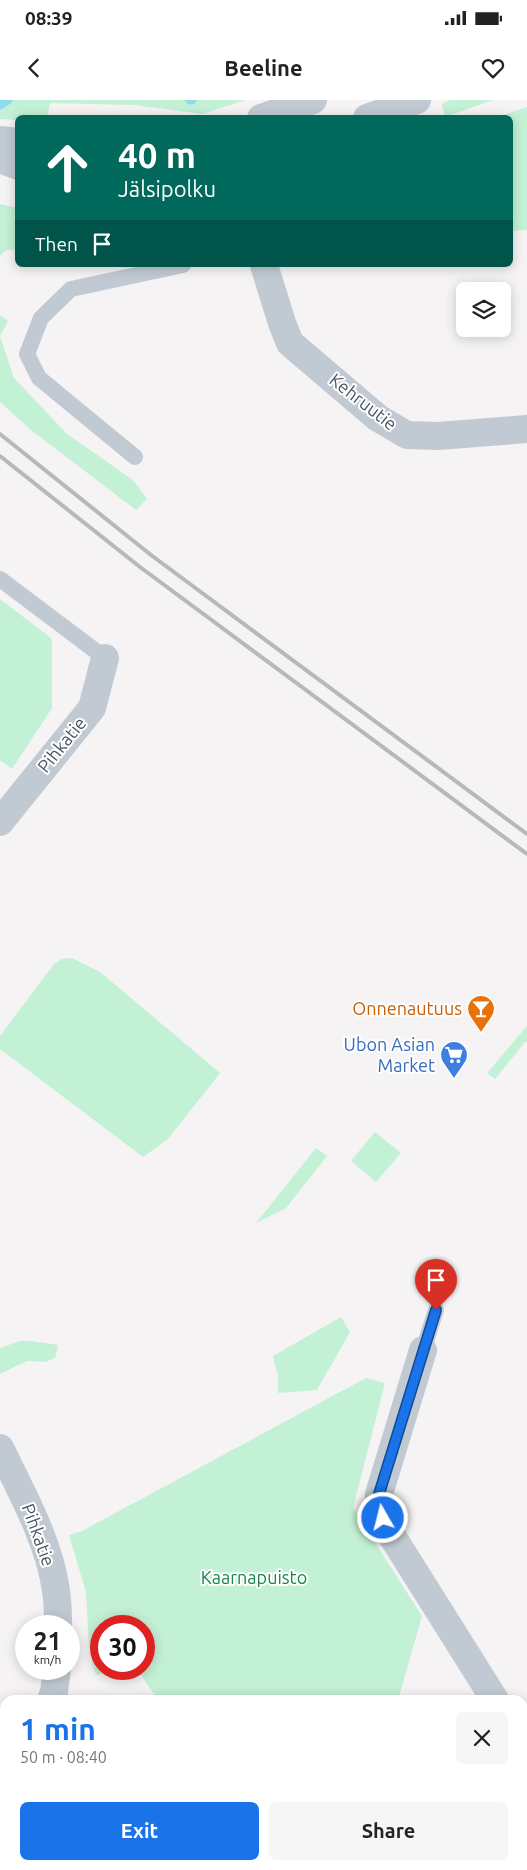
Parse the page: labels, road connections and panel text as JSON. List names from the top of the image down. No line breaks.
{"streets":{"street":["Kehruutie","Pihkatie"]},"parks":["Kaarnapuisto"],"places":{"bar":["Onnenautuus"],"supermarket":["Ubon Asian Market"]},"page":{"status":"08:39","header":"Beeline","turn":["40 m","Jälsipolku"],"then":"Then","speed":"21 km/h","limit":"30","heading":["1 min","50 m · 08:40"],"buttons":["Exit","Share"]}}
